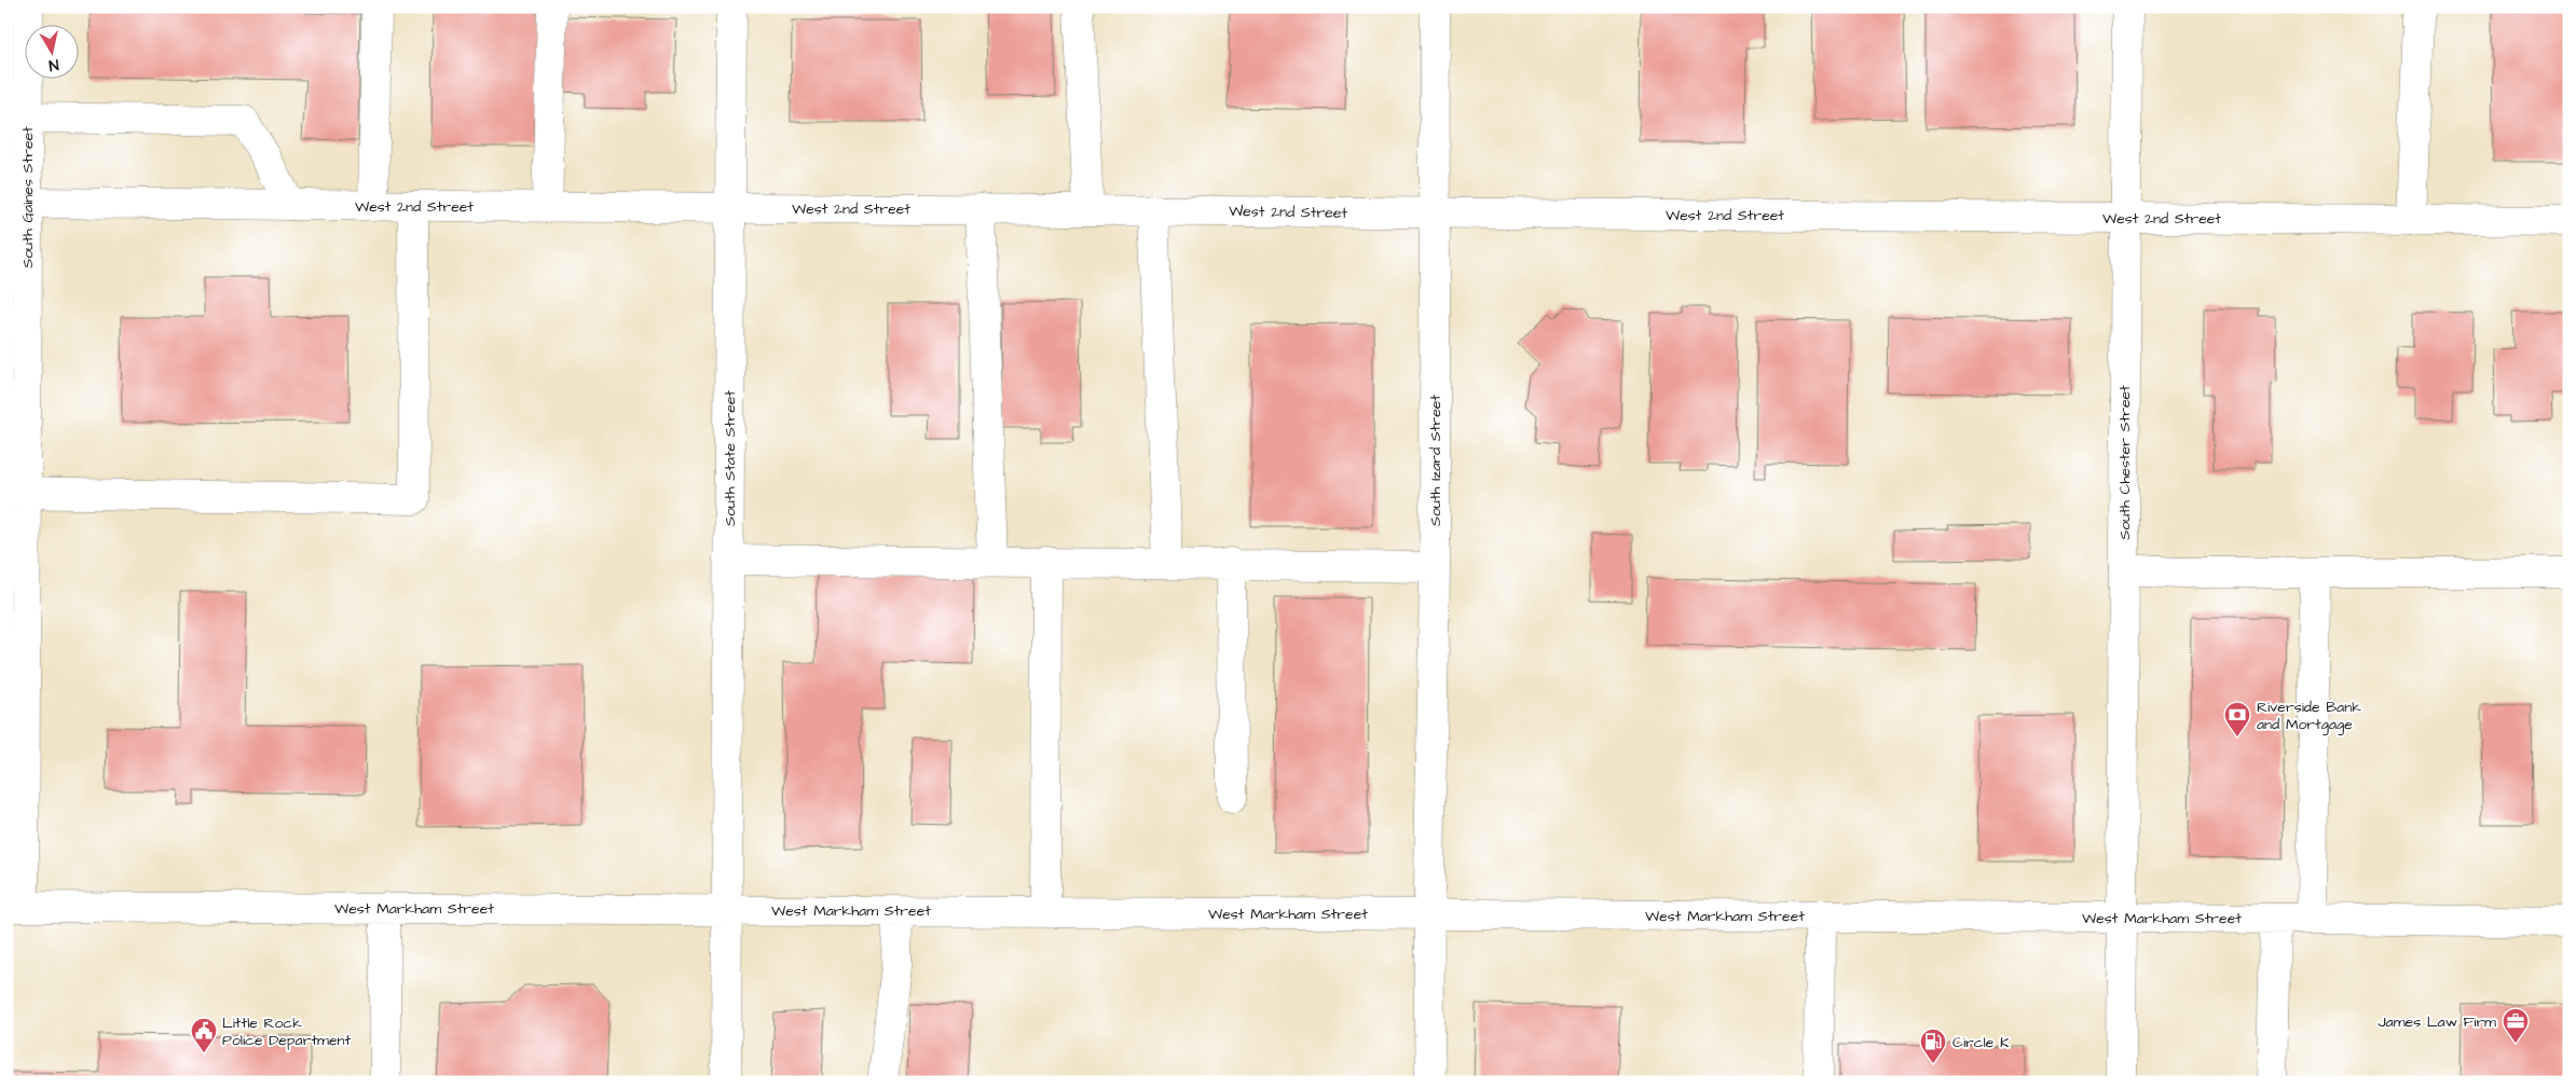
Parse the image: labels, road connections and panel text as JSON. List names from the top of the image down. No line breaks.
{"streets":{"street":["South Gaines Street","West 2nd Street","South State Street","South Izard Street","South Chester Street","West Markham Street"]},"crossings":[["South Gaines Street","West 2nd Street"],["South Gaines Street","West Markham Street"],["West 2nd Street","South State Street"],["West 2nd Street","South Izard Street"],["West 2nd Street","South Chester Street"],["South State Street","West Markham Street"],["South Izard Street","West Markham Street"],["South Chester Street","West Markham Street"]],"places":{"bank":["Riverside Bank and Mortgage"],"office":["James Law Firm"],"public building":["Little Rock Police Department"],"fuel station":["Circle K"]},"north":"bottom"}
